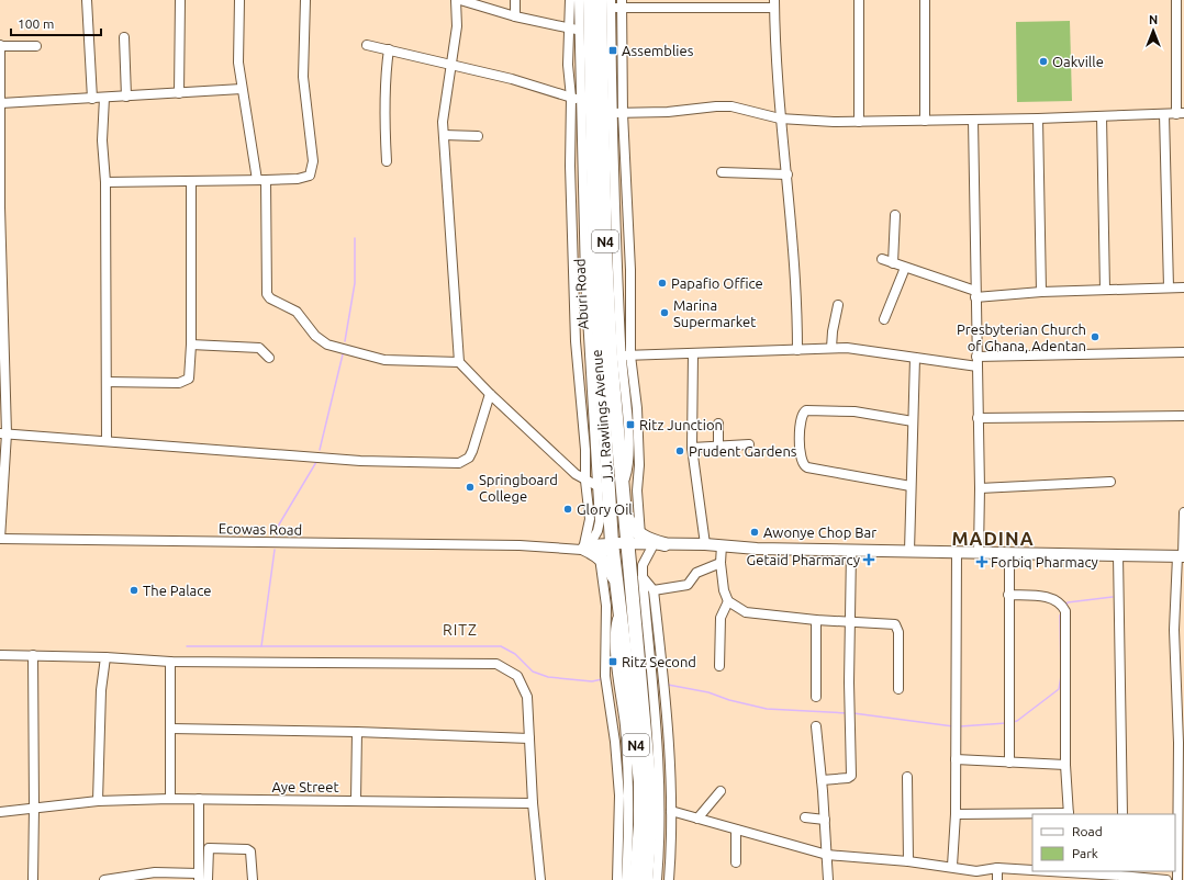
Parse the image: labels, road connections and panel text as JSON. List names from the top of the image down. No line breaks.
{"streets":{"highway":["N4","Aburi Road","J.J. Rawlings Avenue"],"street":["Ecowas Road","Aye Street"]},"crossings":[["N4","Aburi Road"],["Aburi Road","J.J. Rawlings Avenue"],["Aburi Road","Ecowas Road"],["J.J. Rawlings Avenue","Ecowas Road"]],"districts":["MADINA","RITZ"],"places":{"transit":["Assemblies","Ritz Junction","Ritz Second"],"other":["Oakville","Papafio Office","Marina Supermarket","Presbyterian Church of Ghana, Adentan","Prudent Gardens","Springboard College","Glory Oil","Awonye Chop Bar","The Palace"],"health":["Getaid Pharmarcy","Forbiq Pharmacy"]},"legend":["Road","Park"],"scale_bar":"100 m","north":"top"}
